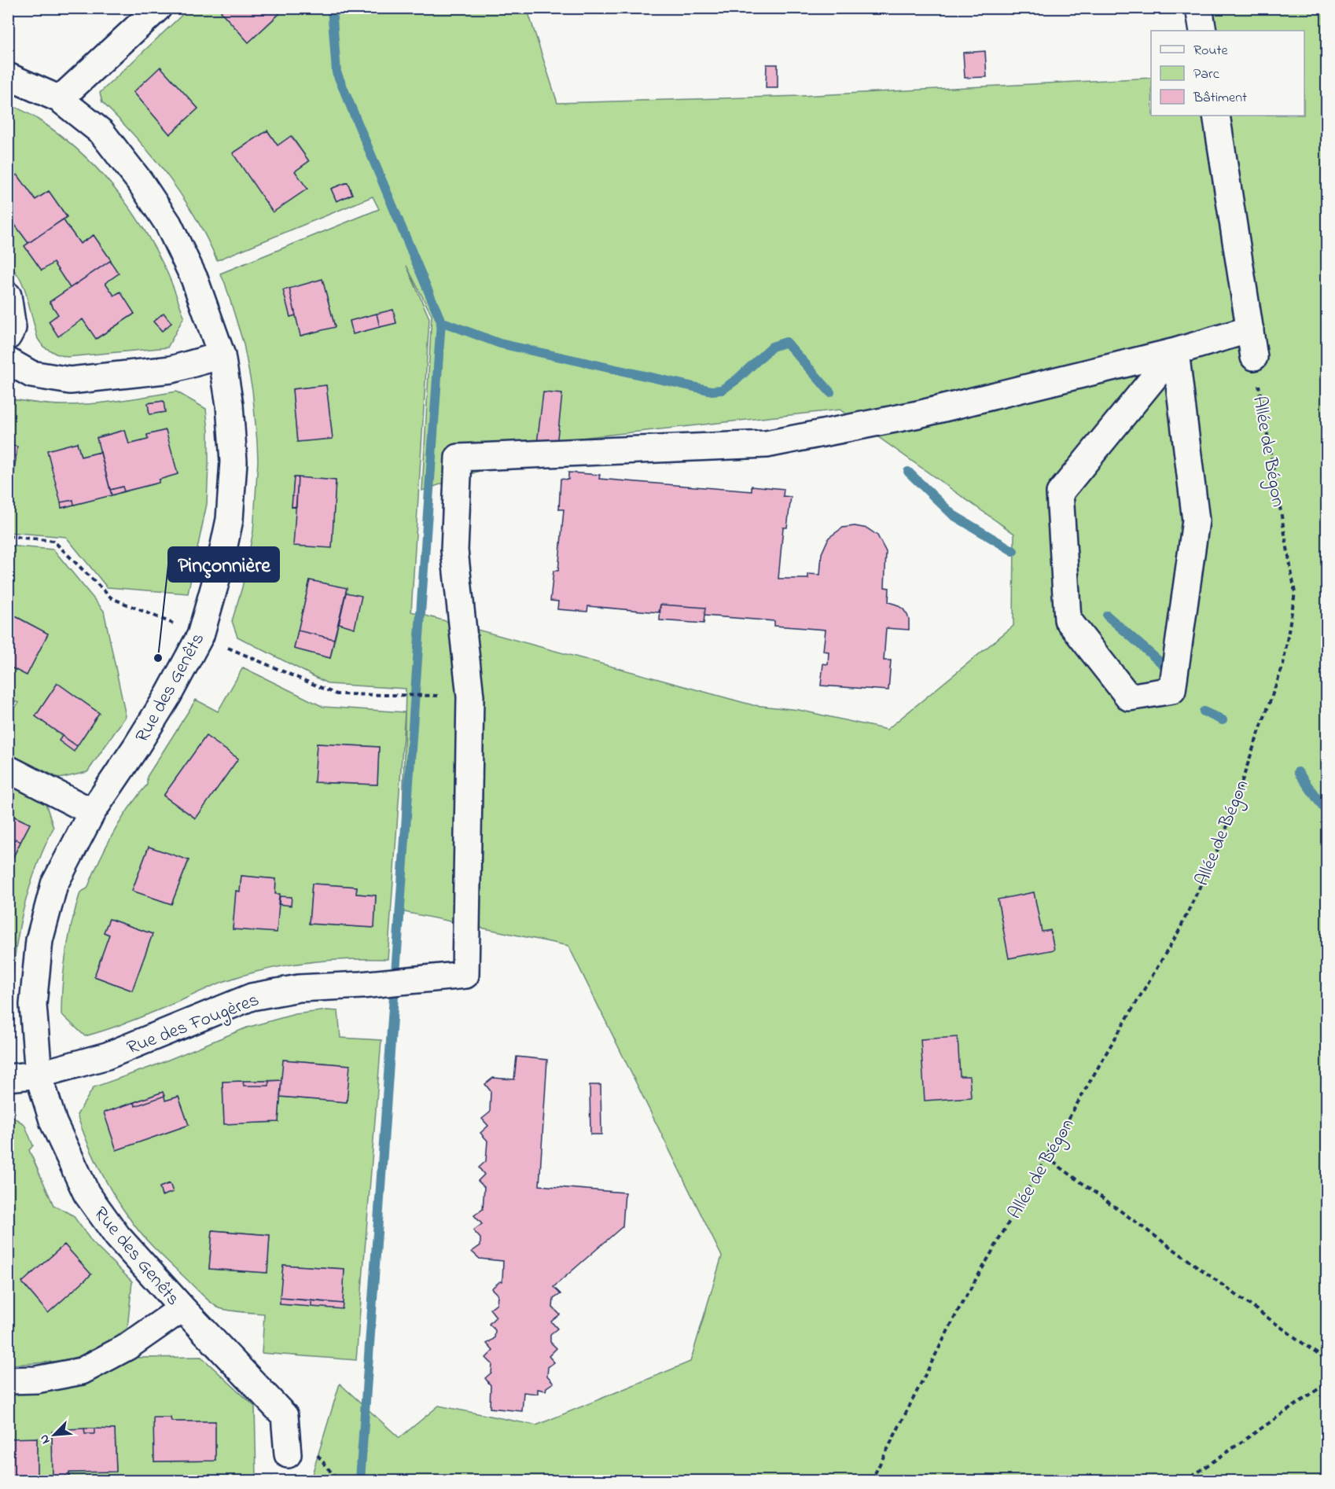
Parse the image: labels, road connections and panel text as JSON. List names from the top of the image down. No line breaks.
{"streets":{"street":["Rue des Genêts","Rue des Fougères"],"path":["Allée de Bégon"]},"crossings":[["Rue des Genêts","Rue des Fougères"]],"places":["Pinçonnière"],"legend":["Route","Parc","Bâtiment"],"north":"bottom left"}
